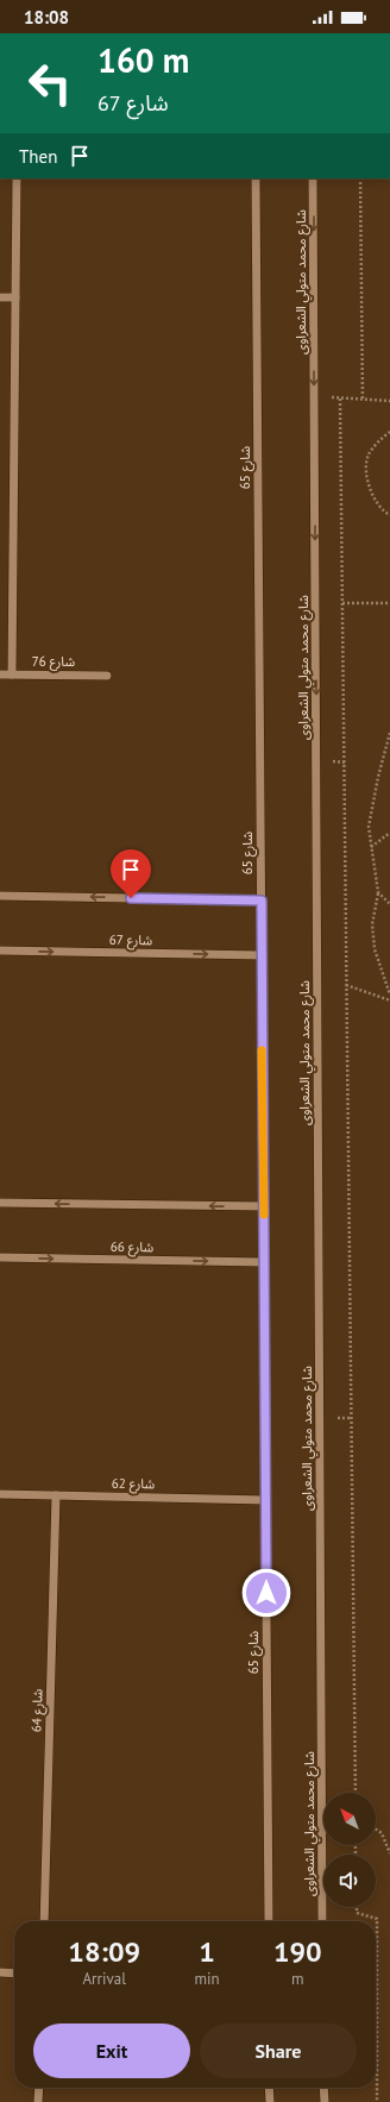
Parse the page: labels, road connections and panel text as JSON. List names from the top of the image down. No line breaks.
{"streets":{"street":["شارع محمد متولي الشعراوى","شارع 65","شارع 76","شارع 67","شارع 66","شارع 62","شارع 64"]},"crossings":[["شارع 65","شارع 67"],["شارع 65","شارع 66"],["شارع 65","شارع 62"],["شارع 62","شارع 64"]],"one_way":["شارع محمد متولي الشعراوى"],"north":"top left","page":{"status":"18:08","turn":["160 m","شارع 67"],"then":"Then","eta":["18:09","Arrival","1","min","190","m"],"buttons":["Exit","Share"]}}
